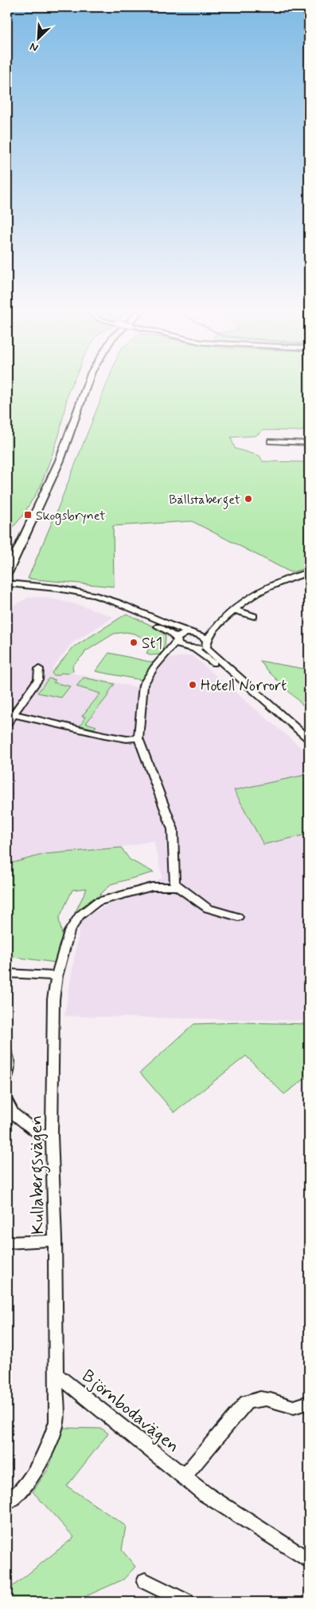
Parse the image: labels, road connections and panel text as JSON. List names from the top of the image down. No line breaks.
{"streets":{"street":["Kullabergsvägen","Björnbodavägen"]},"crossings":[["Kullabergsvägen","Björnbodavägen"]],"places":{"other":["Bällstaberget","St1","Hotell Norrort"],"transit":["Skogsbrynet"]},"north":"bottom left"}
